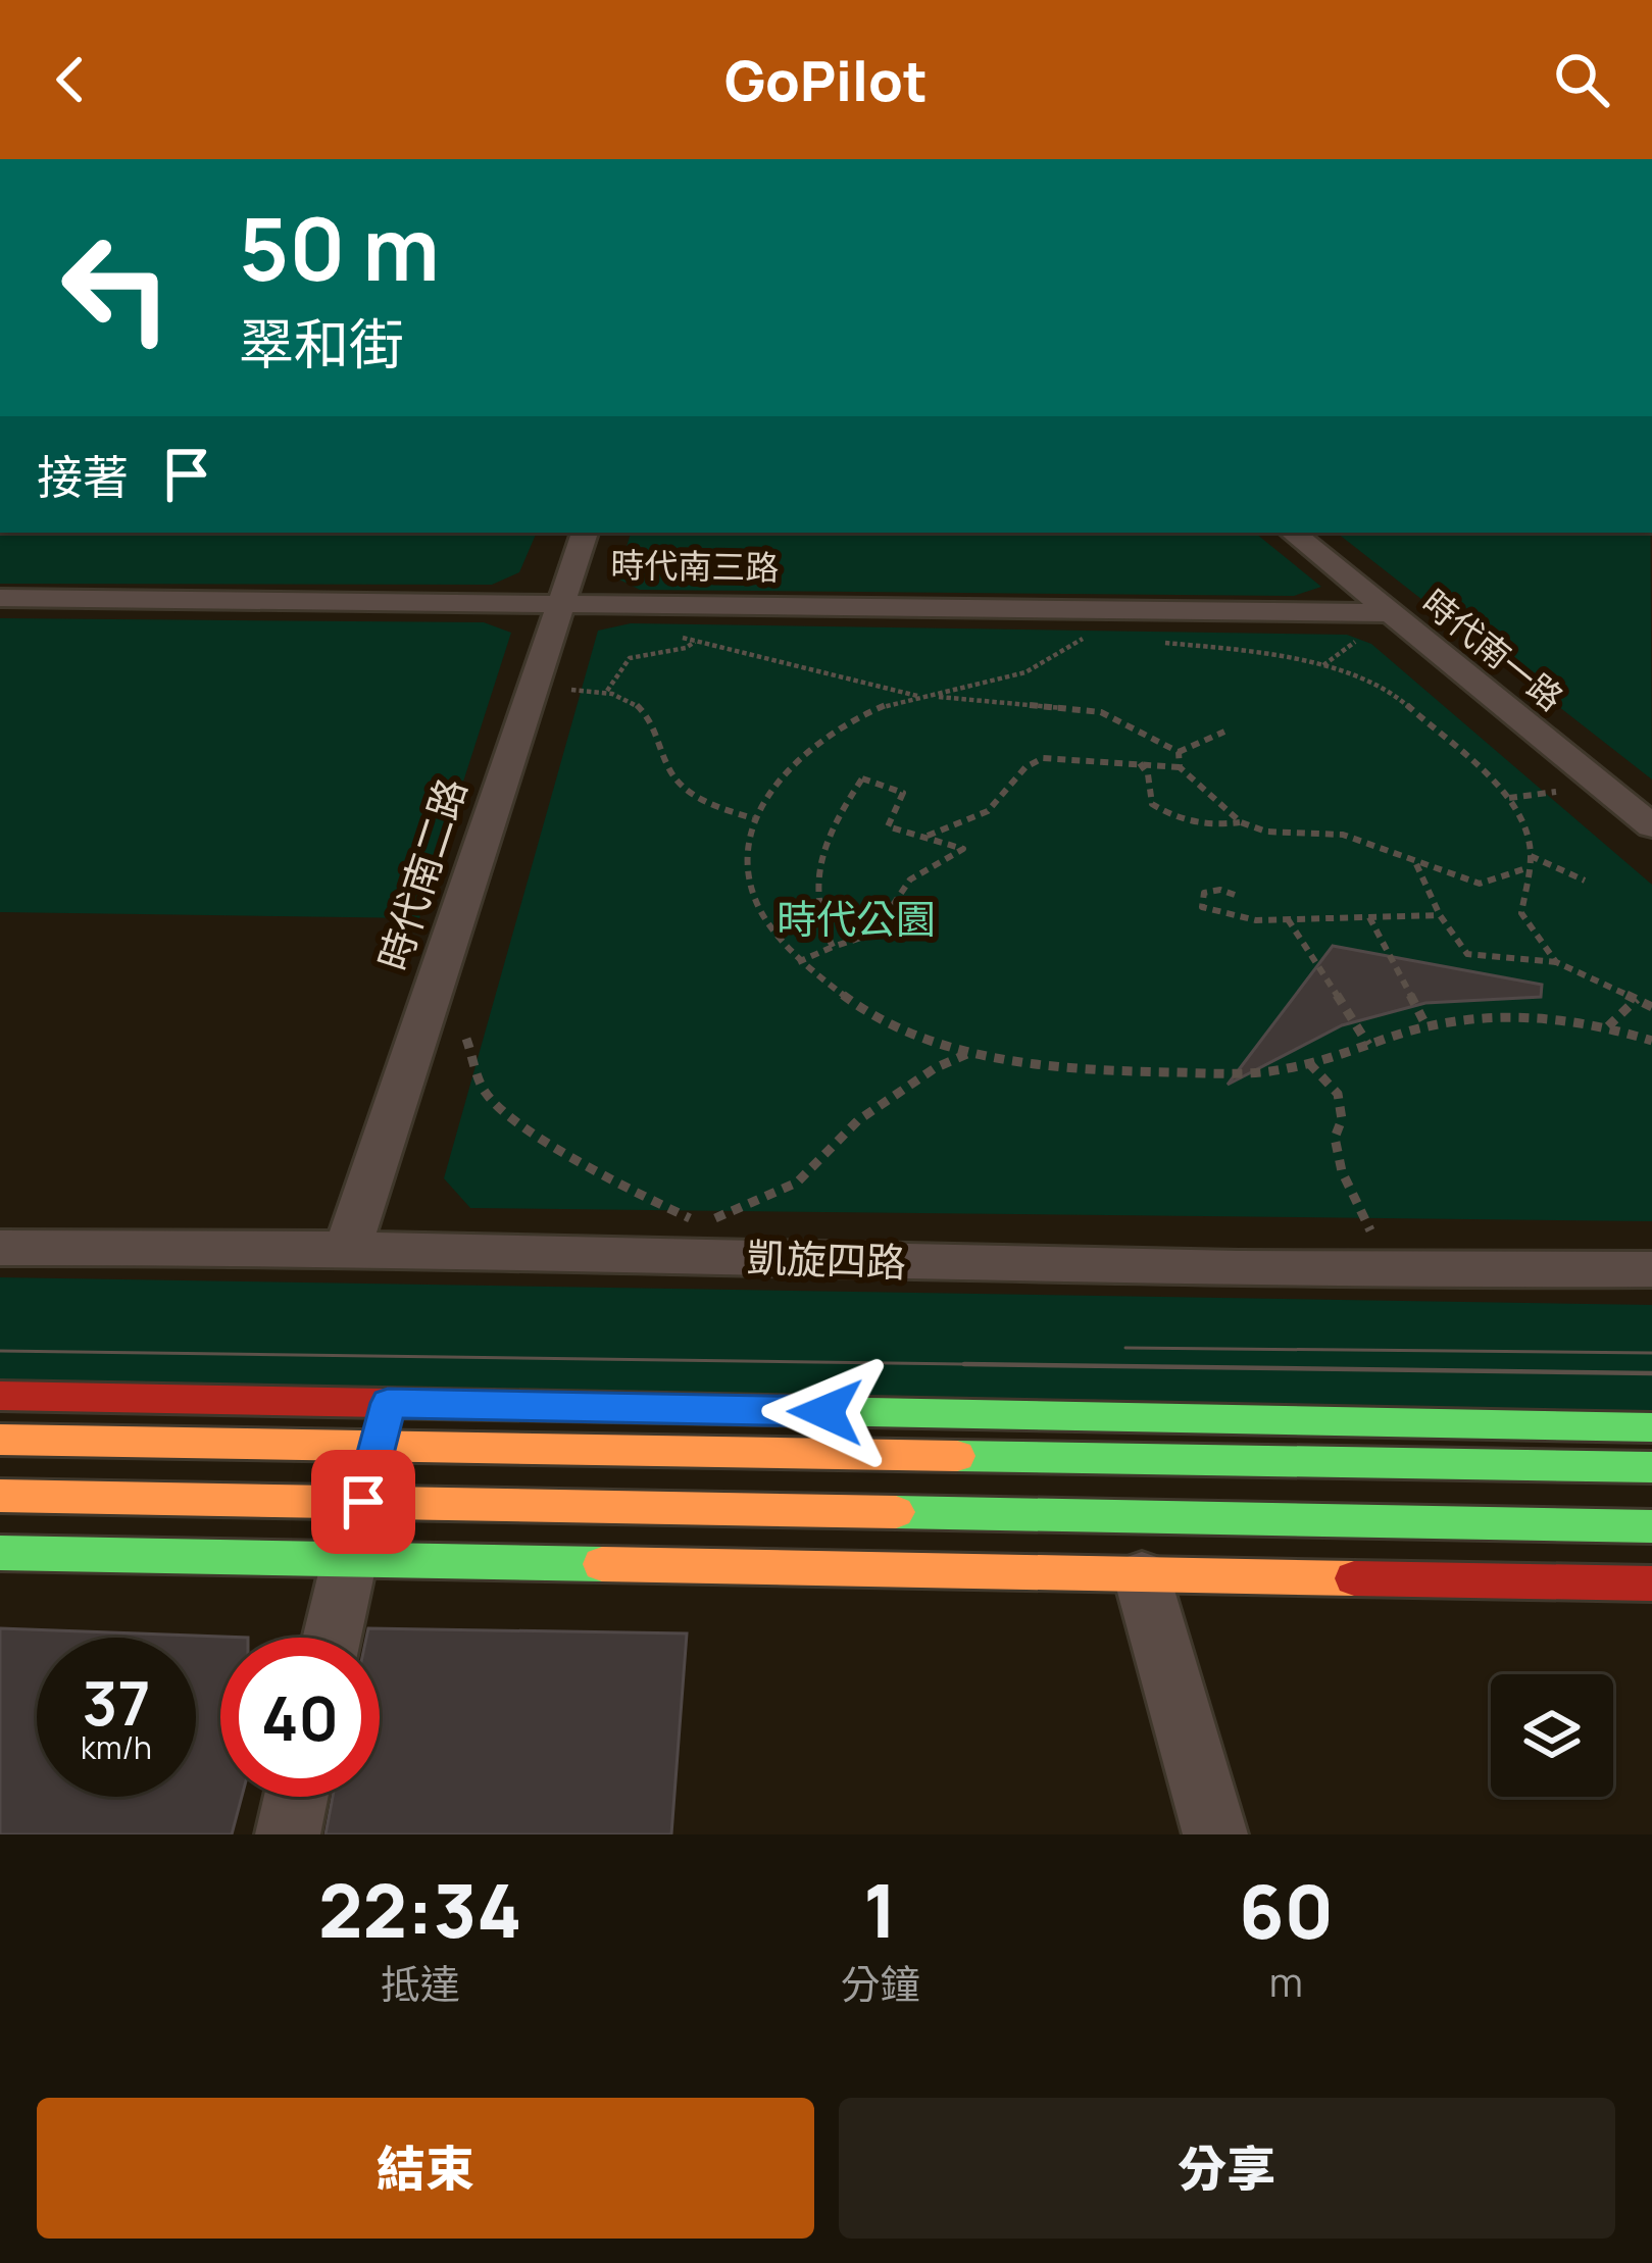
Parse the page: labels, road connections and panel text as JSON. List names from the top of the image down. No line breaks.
{"streets":{"street":["時代南三路","時代南一路","時代南二路","凱旋四路"]},"crossings":[["時代南三路","時代南一路"],["時代南三路","時代南二路"],["時代南二路","凱旋四路"]],"parks":["時代公園"],"page":{"header":"GoPilot","turn":["50 m","翠和街"],"then":"接著","speed":"37 km/h","limit":"40","eta":["22:34","抵達","1","分鐘","60","m"],"buttons":["結束","分享"]}}
